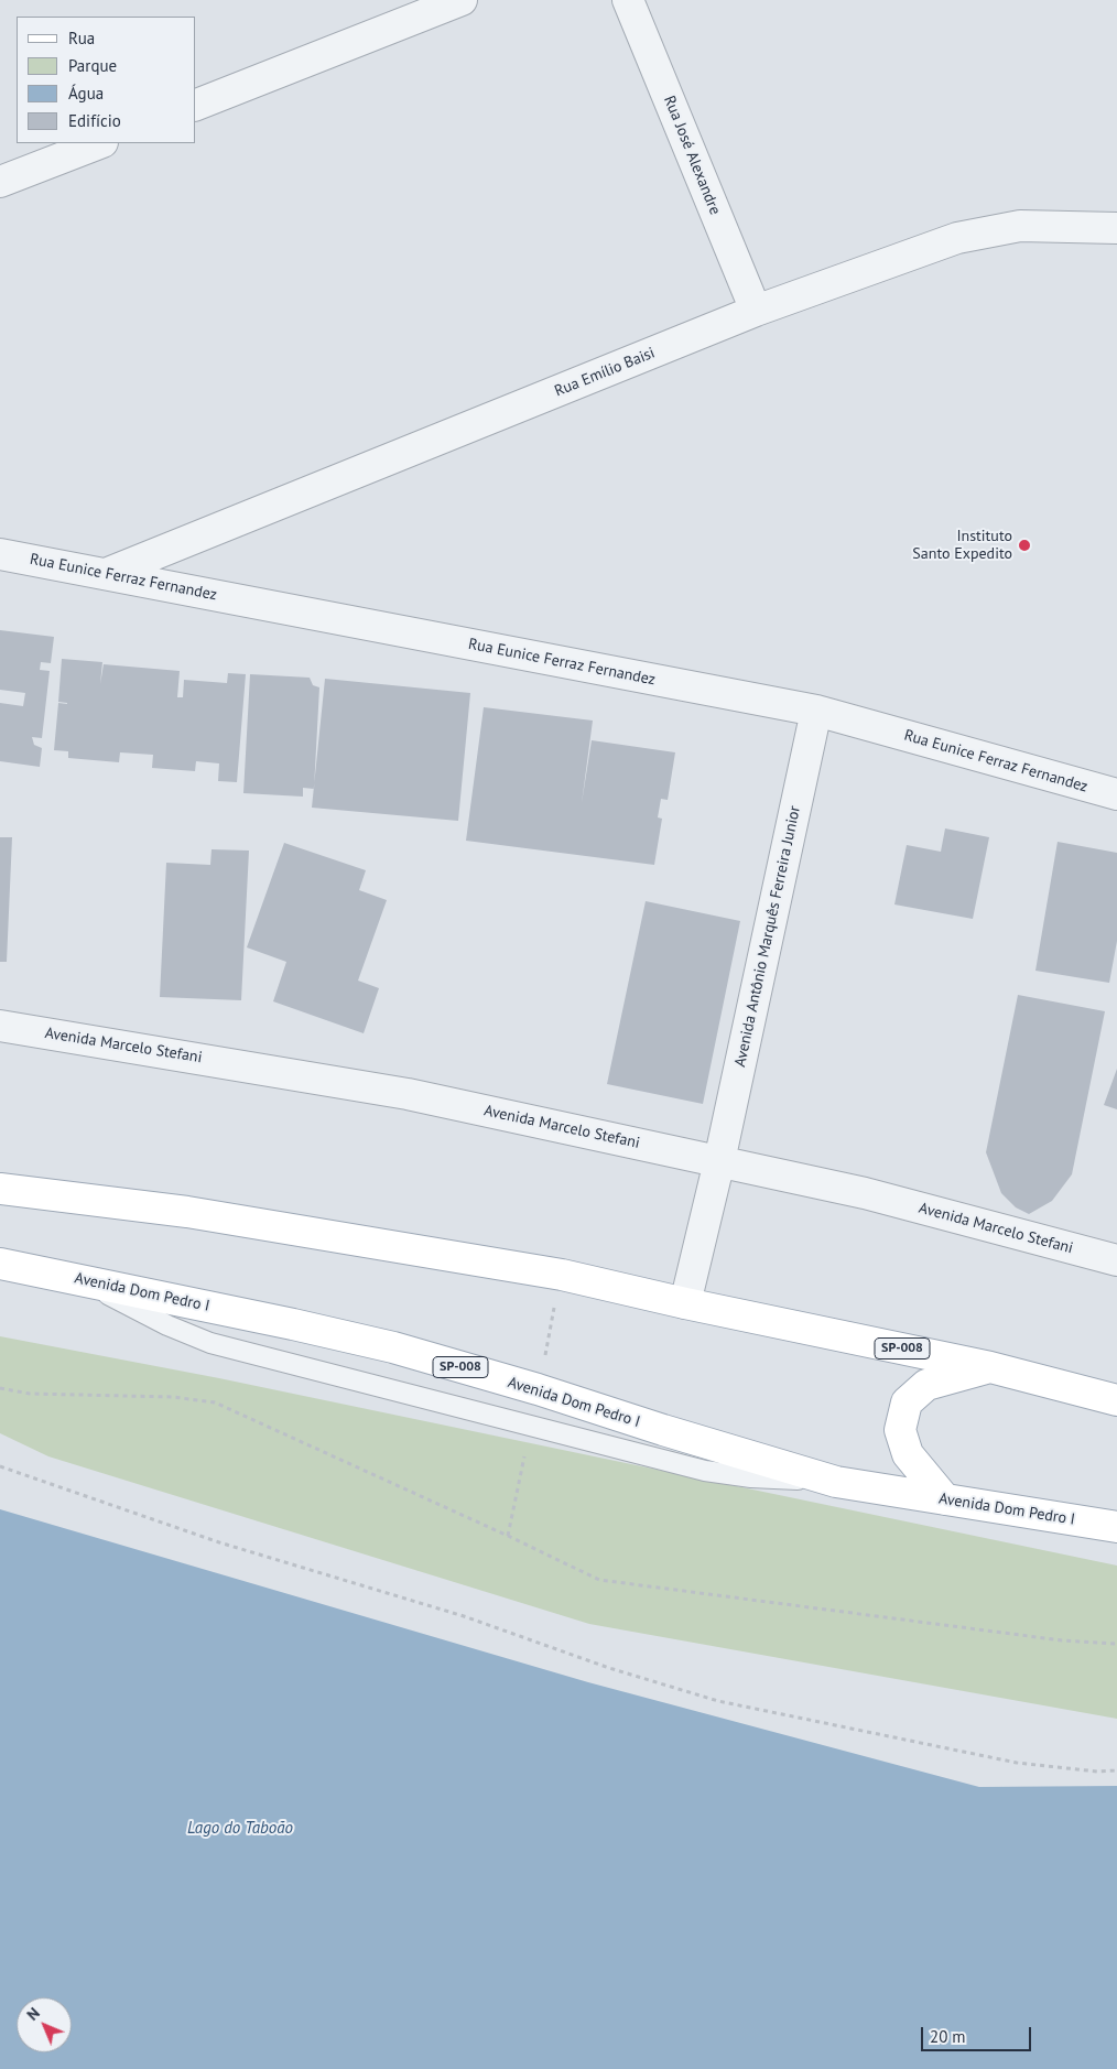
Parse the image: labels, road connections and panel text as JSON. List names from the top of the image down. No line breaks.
{"streets":{"main road":["Avenida Dom Pedro I","SP-008"],"street":["Rua José Alexandre","Rua Emílio Baisi","Rua Eunice Ferraz Fernandez","Avenida Antônio Marquês Ferreira Junior","Avenida Marcelo Stefani"]},"crossings":[["Rua José Alexandre","Rua Emílio Baisi"],["Rua Emílio Baisi","Rua Eunice Ferraz Fernandez"],["Rua Eunice Ferraz Fernandez","Avenida Antônio Marquês Ferreira Junior"],["Avenida Antônio Marquês Ferreira Junior","Avenida Marcelo Stefani"],["Avenida Antônio Marquês Ferreira Junior","SP-008"]],"water":["Lago do Taboão"],"places":["Instituto Santo Expedito"],"legend":["Rua","Parque","Água","Edifício"],"scale_bar":"20 m","north":"top left"}
